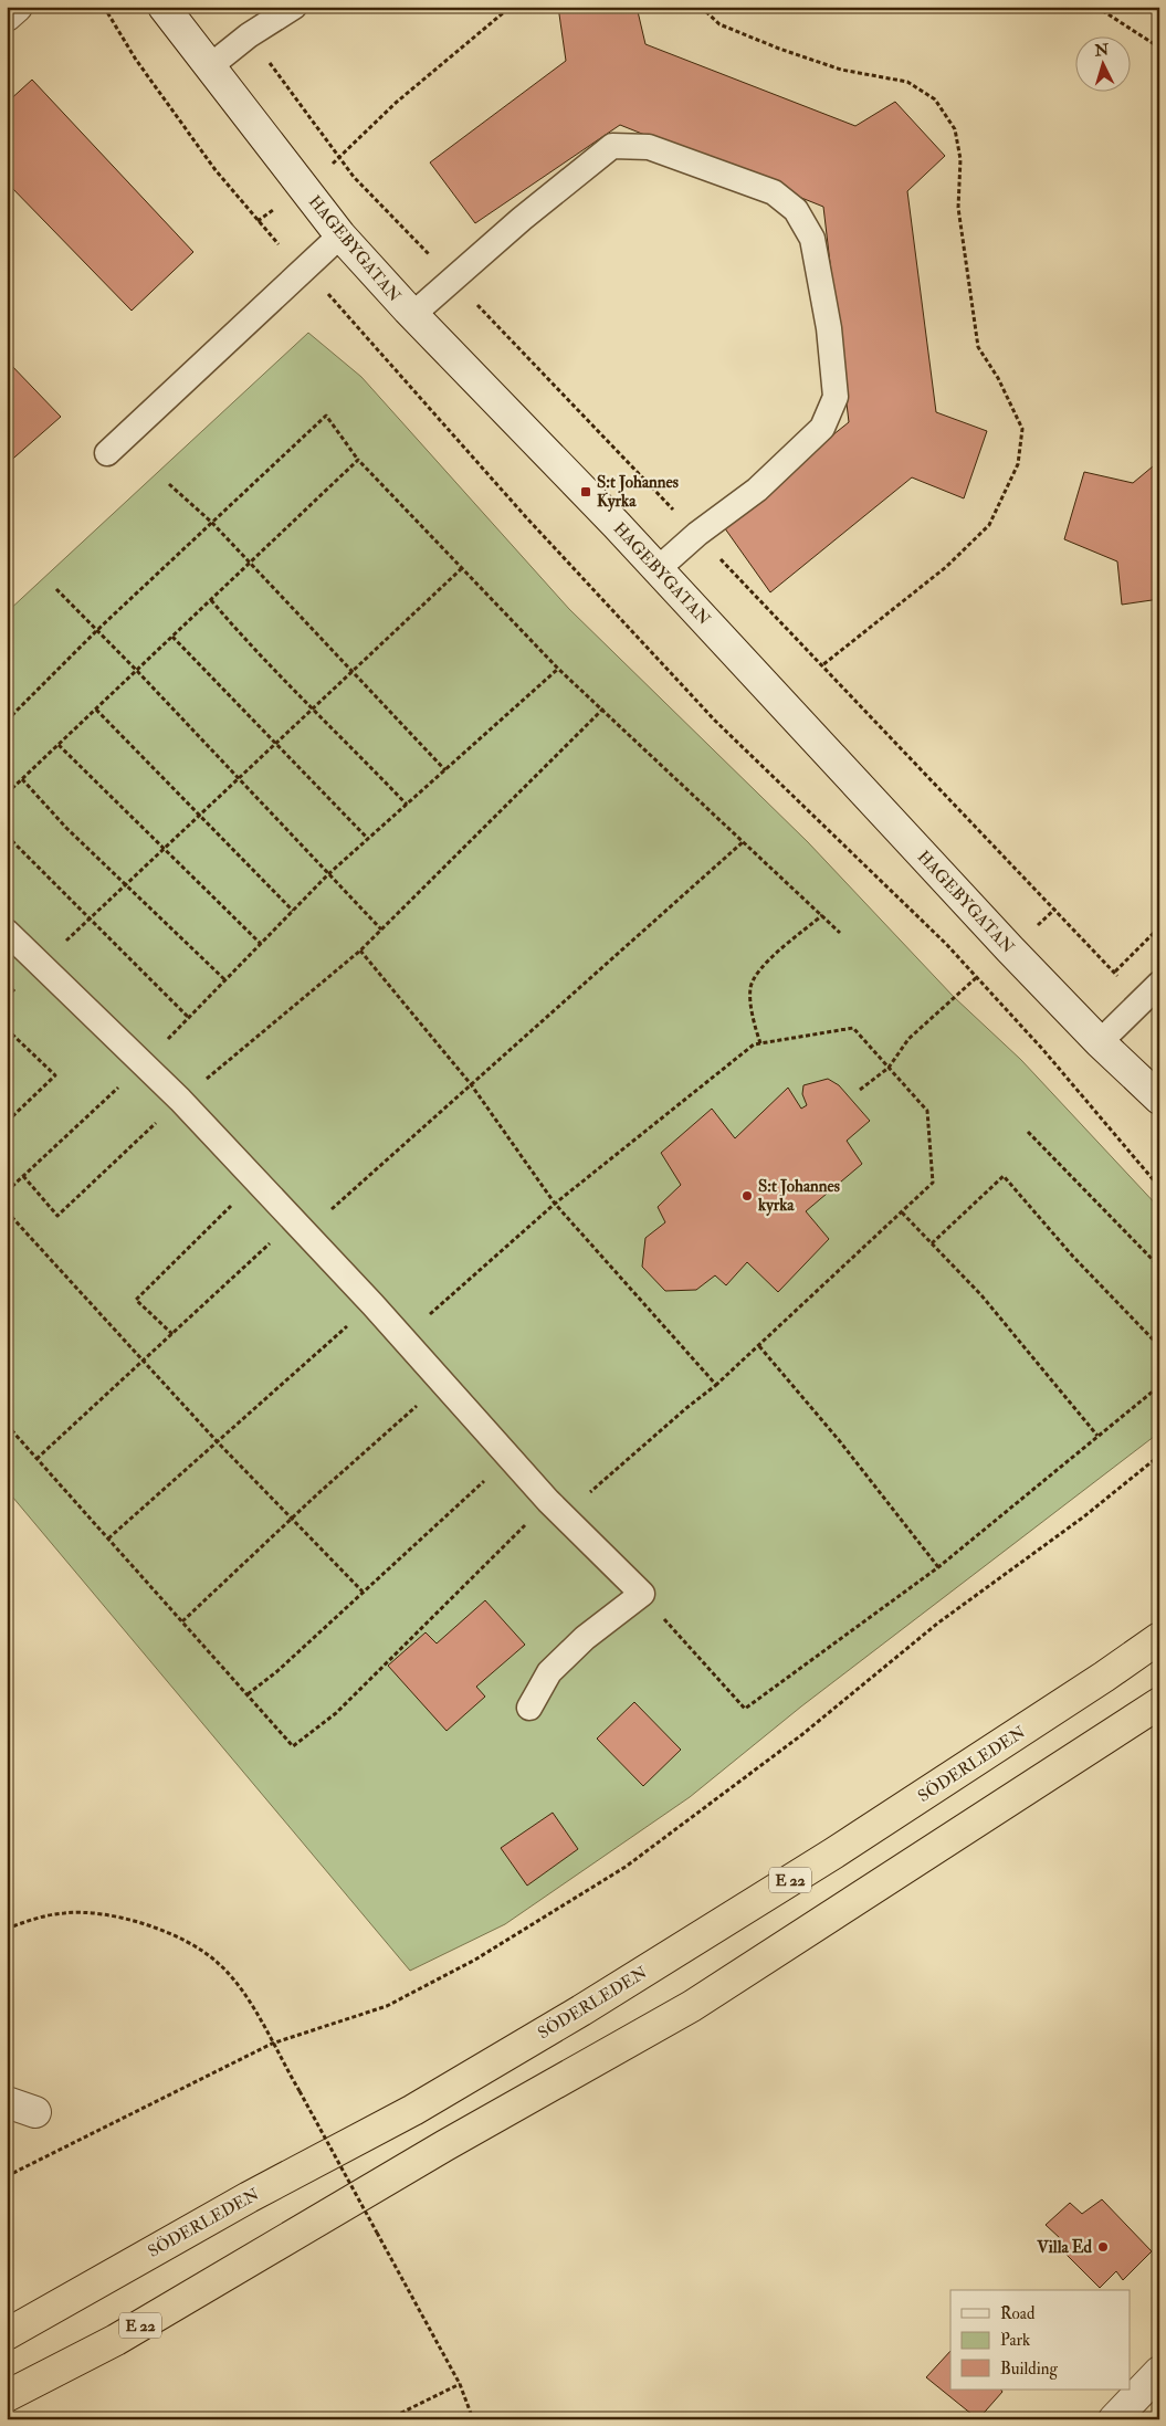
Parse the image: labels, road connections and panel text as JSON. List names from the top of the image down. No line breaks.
{"streets":{"highway":["SÖDERLEDEN","E 22"],"street":["HAGEBYGATAN"]},"places":{"transit":["S:t Johannes Kyrka"],"other":["S:t Johannes kyrka","Villa Ed"]},"legend":["Road","Park","Building"],"north":"top"}
